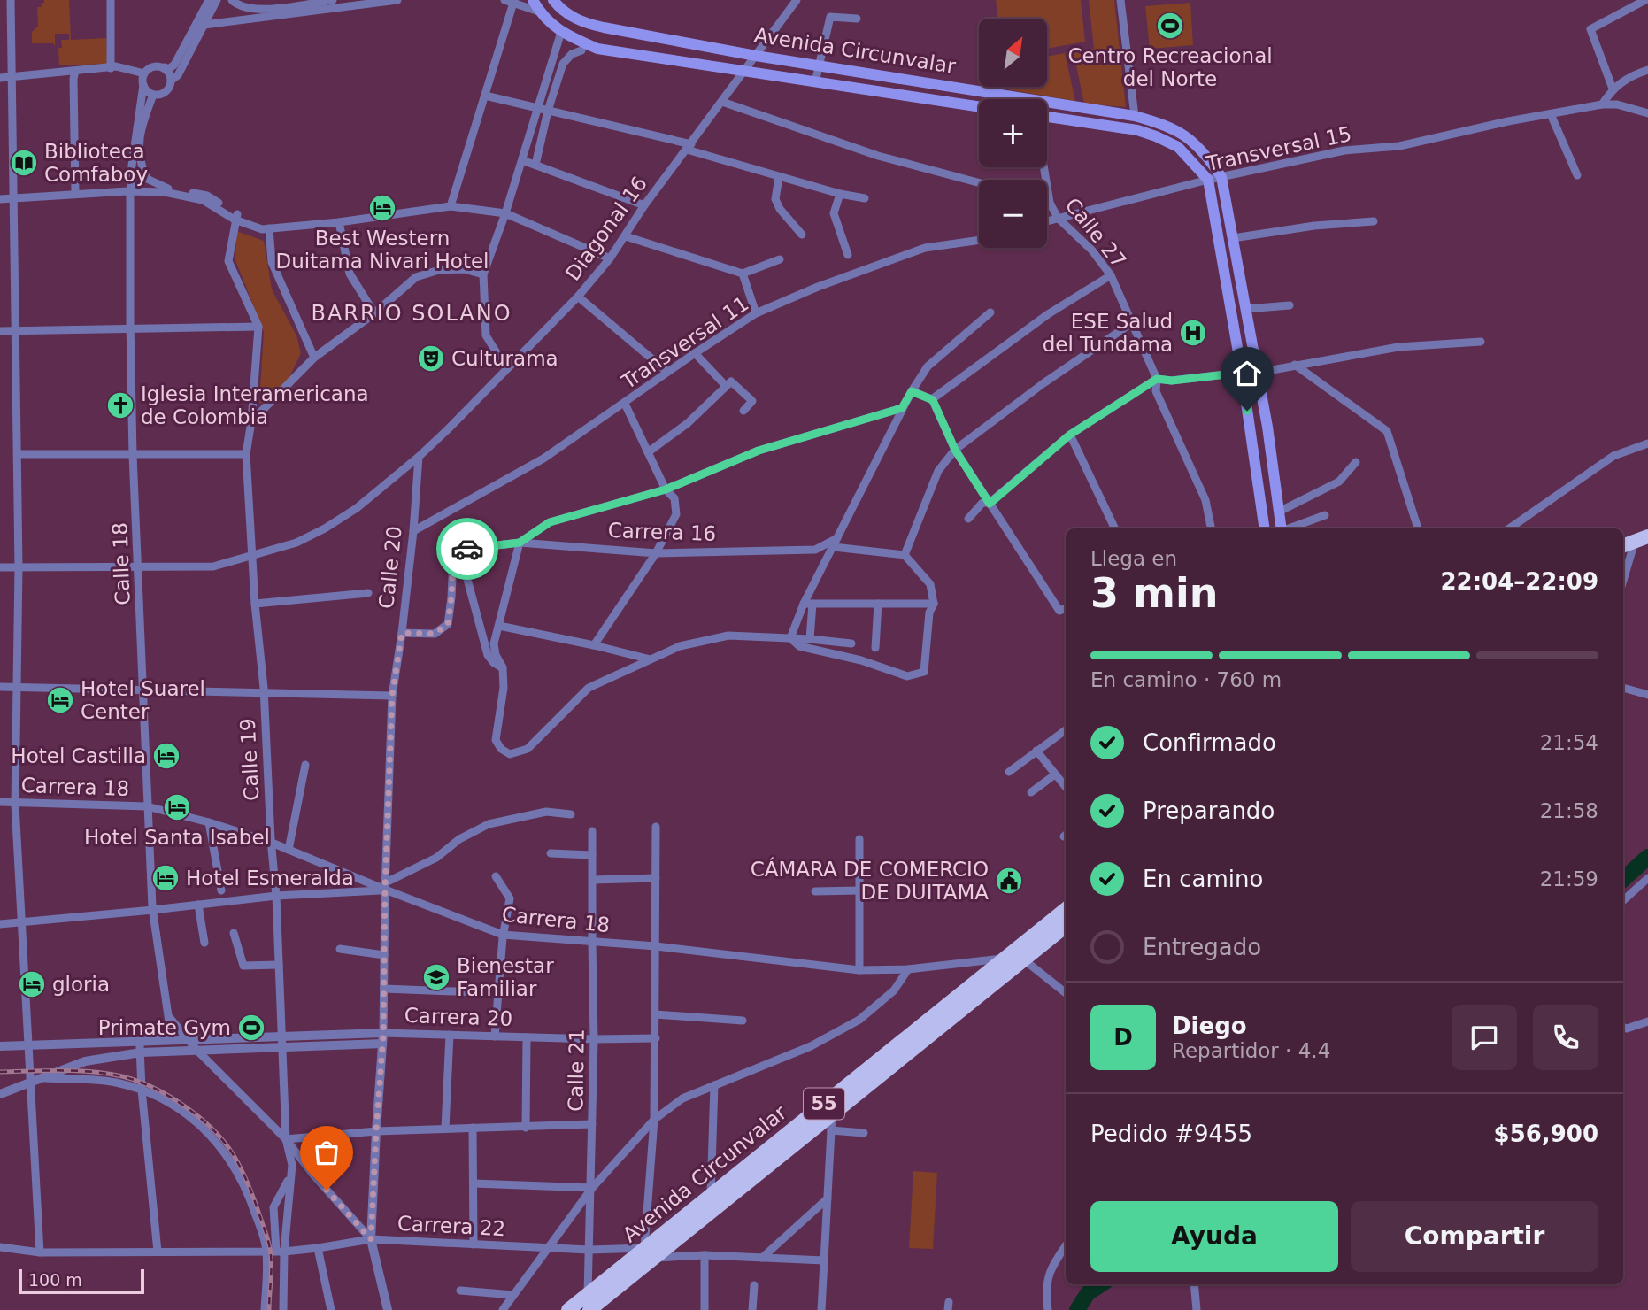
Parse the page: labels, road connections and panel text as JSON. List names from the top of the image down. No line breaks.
{"streets":{"highway":["Avenida Circunvalar","55"],"street":["Transversal 15","Diagonal 16","Calle 27","Transversal 11","Carrera 16","Calle 18","Calle 20","Calle 19","Carrera 18","Carrera 20","Calle 21","Carrera 22"]},"crossings":[["Avenida Circunvalar","Transversal 15"],["Avenida Circunvalar","Diagonal 16"],["Avenida Circunvalar","Carrera 18"],["Avenida Circunvalar","Calle 21"],["Avenida Circunvalar","Carrera 22"],["Transversal 15","Calle 27"],["Diagonal 16","Calle 20"],["Transversal 11","Calle 20"],["Calle 18","Carrera 18"],["Calle 18","Carrera 20"],["Calle 20","Carrera 18"],["Calle 20","Carrera 20"],["Calle 20","Carrera 22"],["Calle 19","Carrera 18"],["Calle 19","Carrera 20"],["Calle 19","Carrera 22"],["Carrera 18","Calle 21"],["Carrera 20","Calle 21"],["Calle 21","Carrera 22"]],"districts":["BARRIO SOLANO"],"places":{"sports":["Centro Recreacional del Norte","Primate Gym"],"library":["Biblioteca Comfaboy"],"hotel":["Best Western Duitama Nivari Hotel","Hotel Suarel Center","Hotel Castilla","Hotel Santa Isabel","Hotel Esmeralda","gloria"],"hospital":["ESE Salud del Tundama"],"theatre":["Culturama"],"church":["Iglesia Interamericana de Colombia"],"public building":["CÁMARA DE COMERCIO DE DUITAMA"],"school or university":["Bienestar Familiar"]},"scale_bar":"100 m","north":"top right","page":{"map_buttons":["+","−"],"heading":["3 min","Llega en","22:04–22:09"],"panel":["Diego","Repartidor · 4.4","Pedido #9455","$56,900"],"bar":"En camino · 760 m","list":[["Confirmado","21:54"],["Preparando","21:58"],["En camino","21:59"],"Entregado"],"round":"D","buttons":["Ayuda","Compartir"],"scale":"100 m"}}
